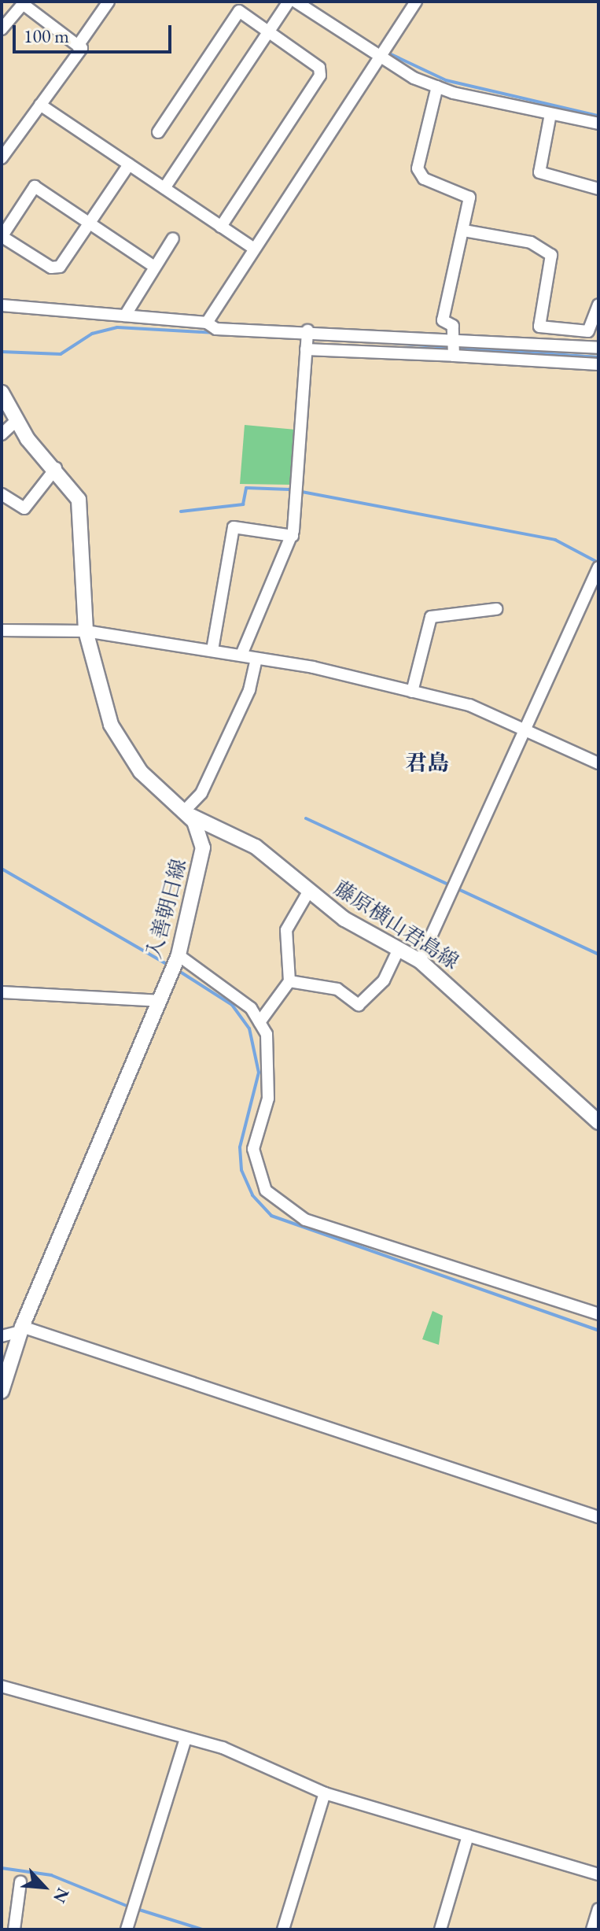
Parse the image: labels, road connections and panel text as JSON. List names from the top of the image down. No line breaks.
{"streets":{"main road":["入善朝日線","藤原横山君島線"]},"crossings":[["入善朝日線","藤原横山君島線"]],"districts":["君島"],"scale_bar":"100 m","north":"bottom right"}
